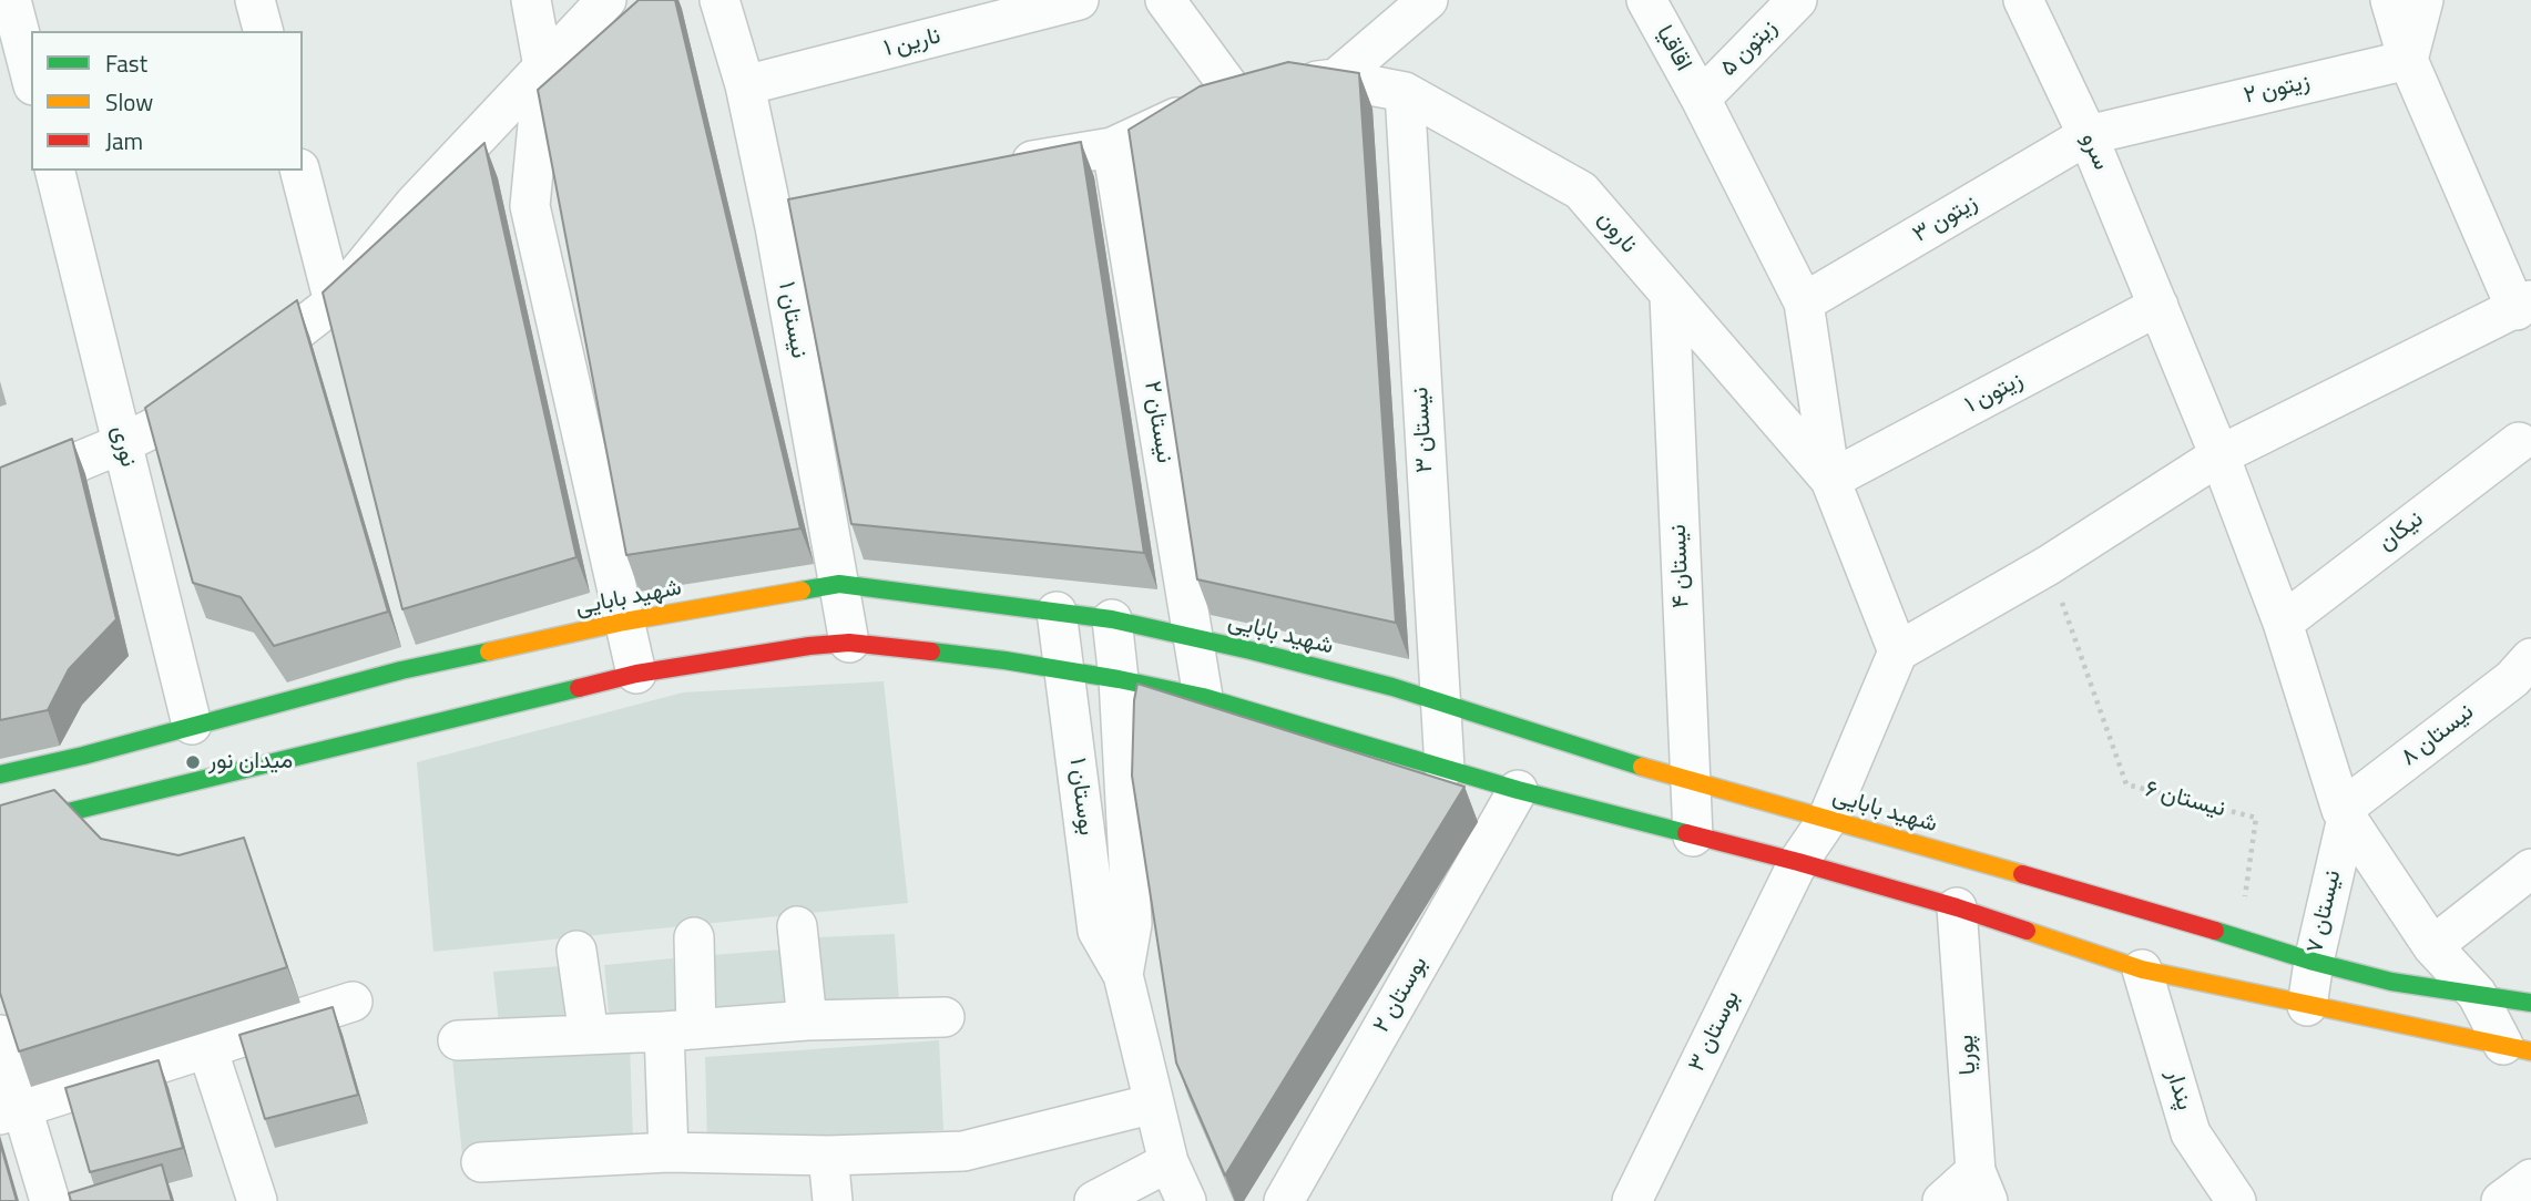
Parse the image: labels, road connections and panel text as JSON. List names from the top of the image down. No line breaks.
{"streets":{"main road":["شهید بابایی"],"street":["نارین ۱","اقاقیا","زیتون ۵","زیتون ۲","سرو","زیتون ۳","نارون","نیستان ۱","زیتون ۱","نیستان ۲","نیستان ۳","نوری","نیکان","نیستان ۴","نیستان ۸","بوستان ۱","نیستان ۷","بوستان ۲","بوستان ۳","پوریا","پندار"],"path":["نیستان ۶"]},"crossings":[["نارین ۱","نیستان ۱"],["اقاقیا","زیتون ۵"],["اقاقیا","زیتون ۳"],["اقاقیا","نارون"],["اقاقیا","زیتون ۱"],["زیتون ۲","سرو"],["زیتون ۲","زیتون ۳"],["سرو","زیتون ۳"],["سرو","زیتون ۱"],["سرو","نیکان"],["سرو","نیستان ۸"],["سرو","نیستان ۷"],["نارون","زیتون ۱"],["نارون","نیستان ۳"],["نارون","نیستان ۴"],["نیستان ۱","شهید بابایی"],["نیستان ۲","شهید بابایی"],["نیستان ۳","شهید بابایی"],["نوری","شهید بابایی"],["نیستان ۴","شهید بابایی"],["شهید بابایی","بوستان ۱"],["شهید بابایی","نیستان ۶"],["شهید بابایی","نیستان ۷"],["شهید بابایی","بوستان ۳"],["نیستان ۸","نیستان ۷"]],"places":["میدان نور"],"legend":["Fast","Slow","Jam"]}
